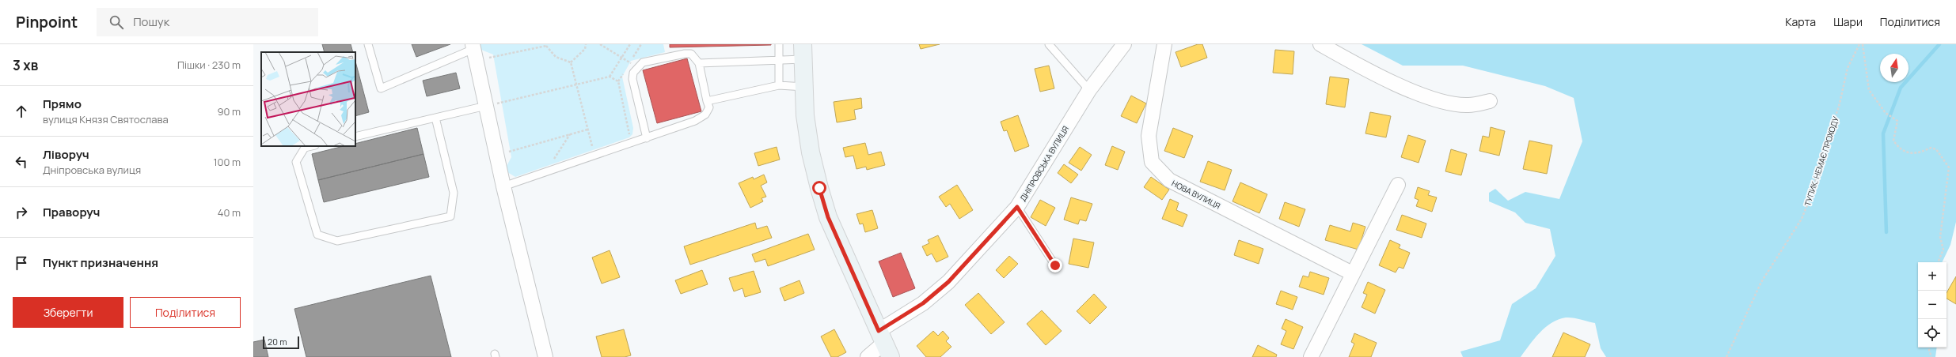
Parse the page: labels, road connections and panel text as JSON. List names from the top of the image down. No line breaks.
{"streets":{"street":["ДНІПРОВСЬКА ВУЛИЦЯ","НОВА ВУЛИЦЯ"],"path":["ТУПИК. НЕМАЄ ПРОХОДУ"]},"scale_bar":"20 m","north":"top","page":{"header":"Pinpoint","search":"Пошук","nav":["Карта","Шари","Поділитися"],"heading":["3 хв","Пішки · 230 m"],"list":[["Прямо","вулиця Князя Святослава","90 m"],["Ліворуч","Дніпровська вулиця","100 m"],["Праворуч","40 m"],"Пункт призначення"],"map_buttons":["+","−"],"buttons":["Зберегти","Поділитися"],"scale":"20 m"}}
